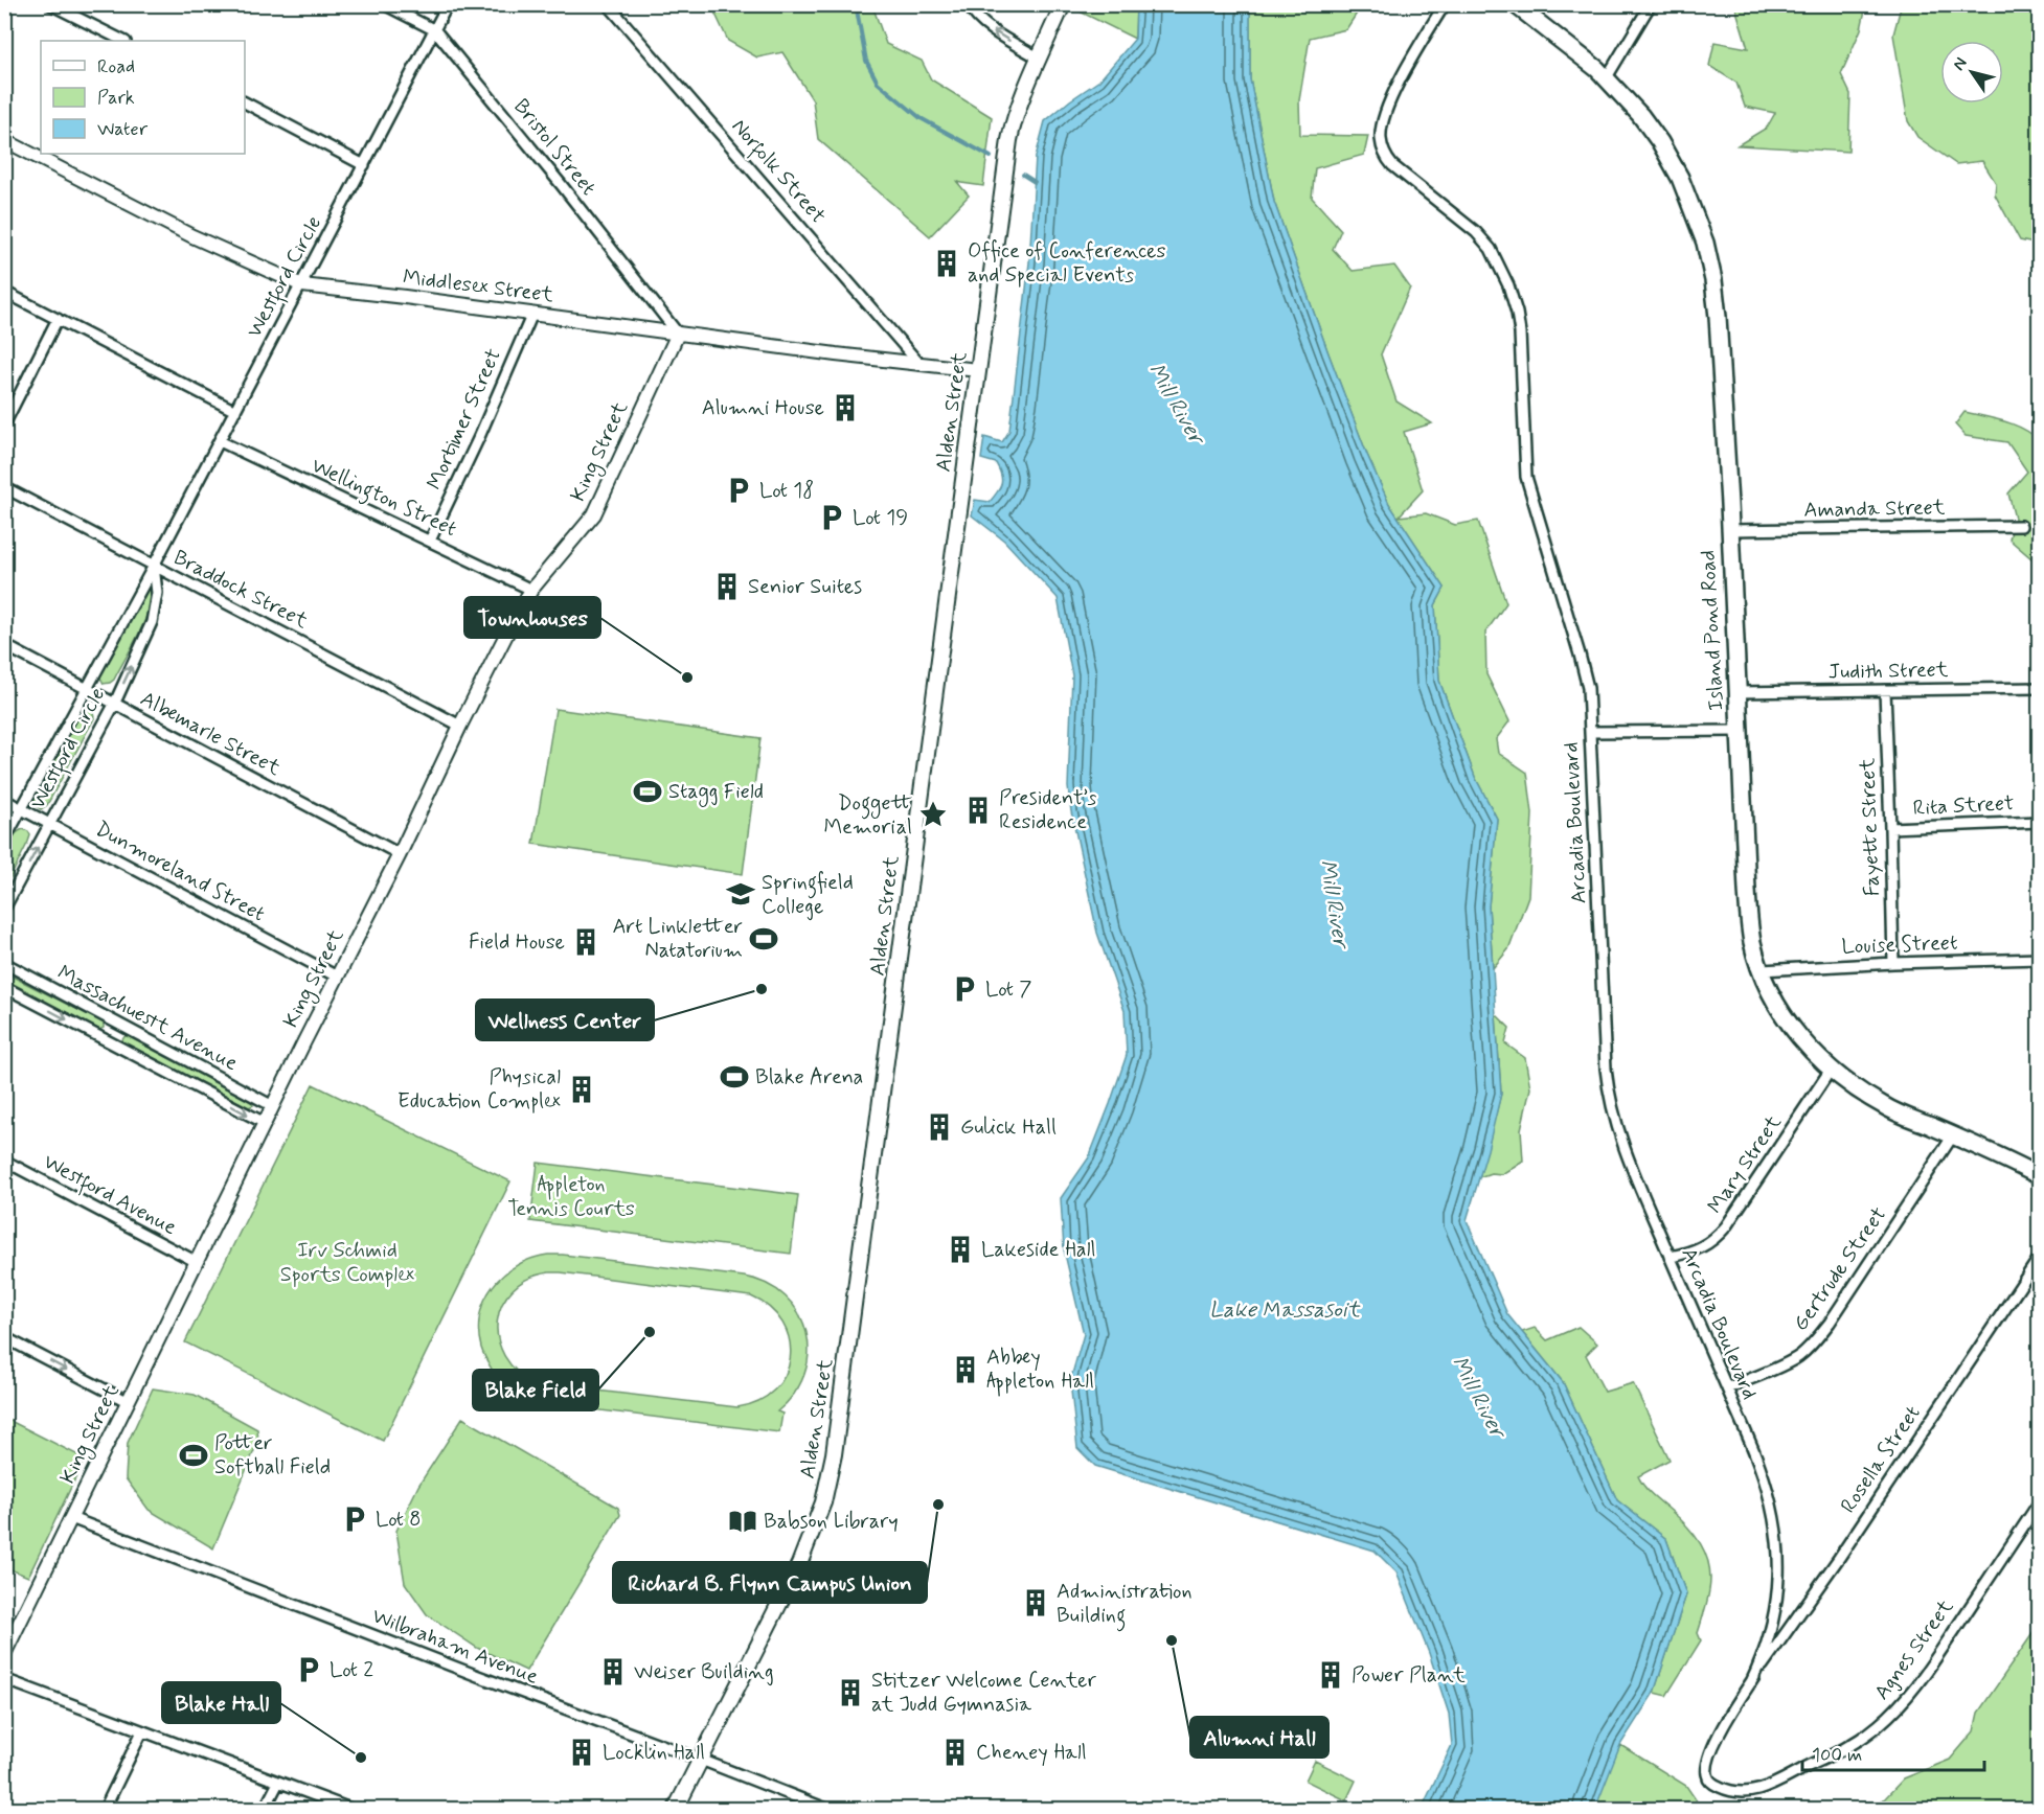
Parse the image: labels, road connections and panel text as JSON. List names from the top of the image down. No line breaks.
{"streets":{"main road":["Alden Street","Island Pond Road"],"street":["Bristol Street","Norfolk Street","Westford Circle","Middlesex Street","Mortimer Street","King Street","Wellington Street","Amanda Street","Braddock Street","Judith Street","Albemarle Street","Rita Street","Arcadia Boulevard","Fayette Street","Dunmoreland Street","Louise Street","Massachuestt Avenue","Mary Street","Westford Avenue","Gertrude Street","Rosella Street","Wilbraham Avenue","Agnes Street"]},"crossings":[["Bristol Street","Westford Circle"],["Bristol Street","Middlesex Street"],["Bristol Street","King Street"],["Norfolk Street","Middlesex Street"],["Westford Circle","Middlesex Street"],["Westford Circle","Wellington Street"],["Westford Circle","Braddock Street"],["Westford Circle","Albemarle Street"],["Westford Circle","Dunmoreland Street"],["Middlesex Street","Alden Street"],["Middlesex Street","Mortimer Street"],["Middlesex Street","King Street"],["Alden Street","Wilbraham Avenue"],["Mortimer Street","Wellington Street"],["King Street","Wellington Street"],["King Street","Braddock Street"],["King Street","Albemarle Street"],["King Street","Dunmoreland Street"],["King Street","Massachuestt Avenue"],["King Street","Westford Avenue"],["King Street","Wilbraham Avenue"],["Amanda Street","Island Pond Road"],["Island Pond Road","Judith Street"],["Island Pond Road","Louise Street"],["Island Pond Road","Mary Street"],["Island Pond Road","Gertrude Street"],["Judith Street","Fayette Street"],["Rita Street","Fayette Street"],["Arcadia Boulevard","Mary Street"],["Arcadia Boulevard","Gertrude Street"],["Arcadia Boulevard","Rosella Street"],["Arcadia Boulevard","Agnes Street"],["Fayette Street","Louise Street"],["Rosella Street","Agnes Street"]],"water":["Mill River","Lake Massasoit"],"parks":["Appleton Tennis Courts","Irv Schmid Sports Complex"],"places":{"building":["Office of Conferences and Special Events","Alumni House","Senior Suites","President’s Residence","Field House","Physical Education Complex","Gulick Hall","Lakeside Hall","Abbey Appleton Hall","Administration Building","Weiser Building","Power Plant","Stitzer Welcome Center at Judd Gymnasia","Locklin Hall","Cheney Hall"],"parking":["Lot 18","Lot 19","Lot 7","Lot 8","Lot 2"],"other":["Townhouses","Wellness Center","Blake Field","Richard B. Flynn Campus Union","Alumni Hall","Blake Hall"],"sports":["Stagg Field","Art Linkletter Natatorium","Blake Arena","Potter Softball Field"],"place":["Doggett Memorial"],"school or university":["Springfield College"],"library":["Babson Library"]},"legend":["Road","Park","Water"],"scale_bar":"100 m","north":"top left"}
